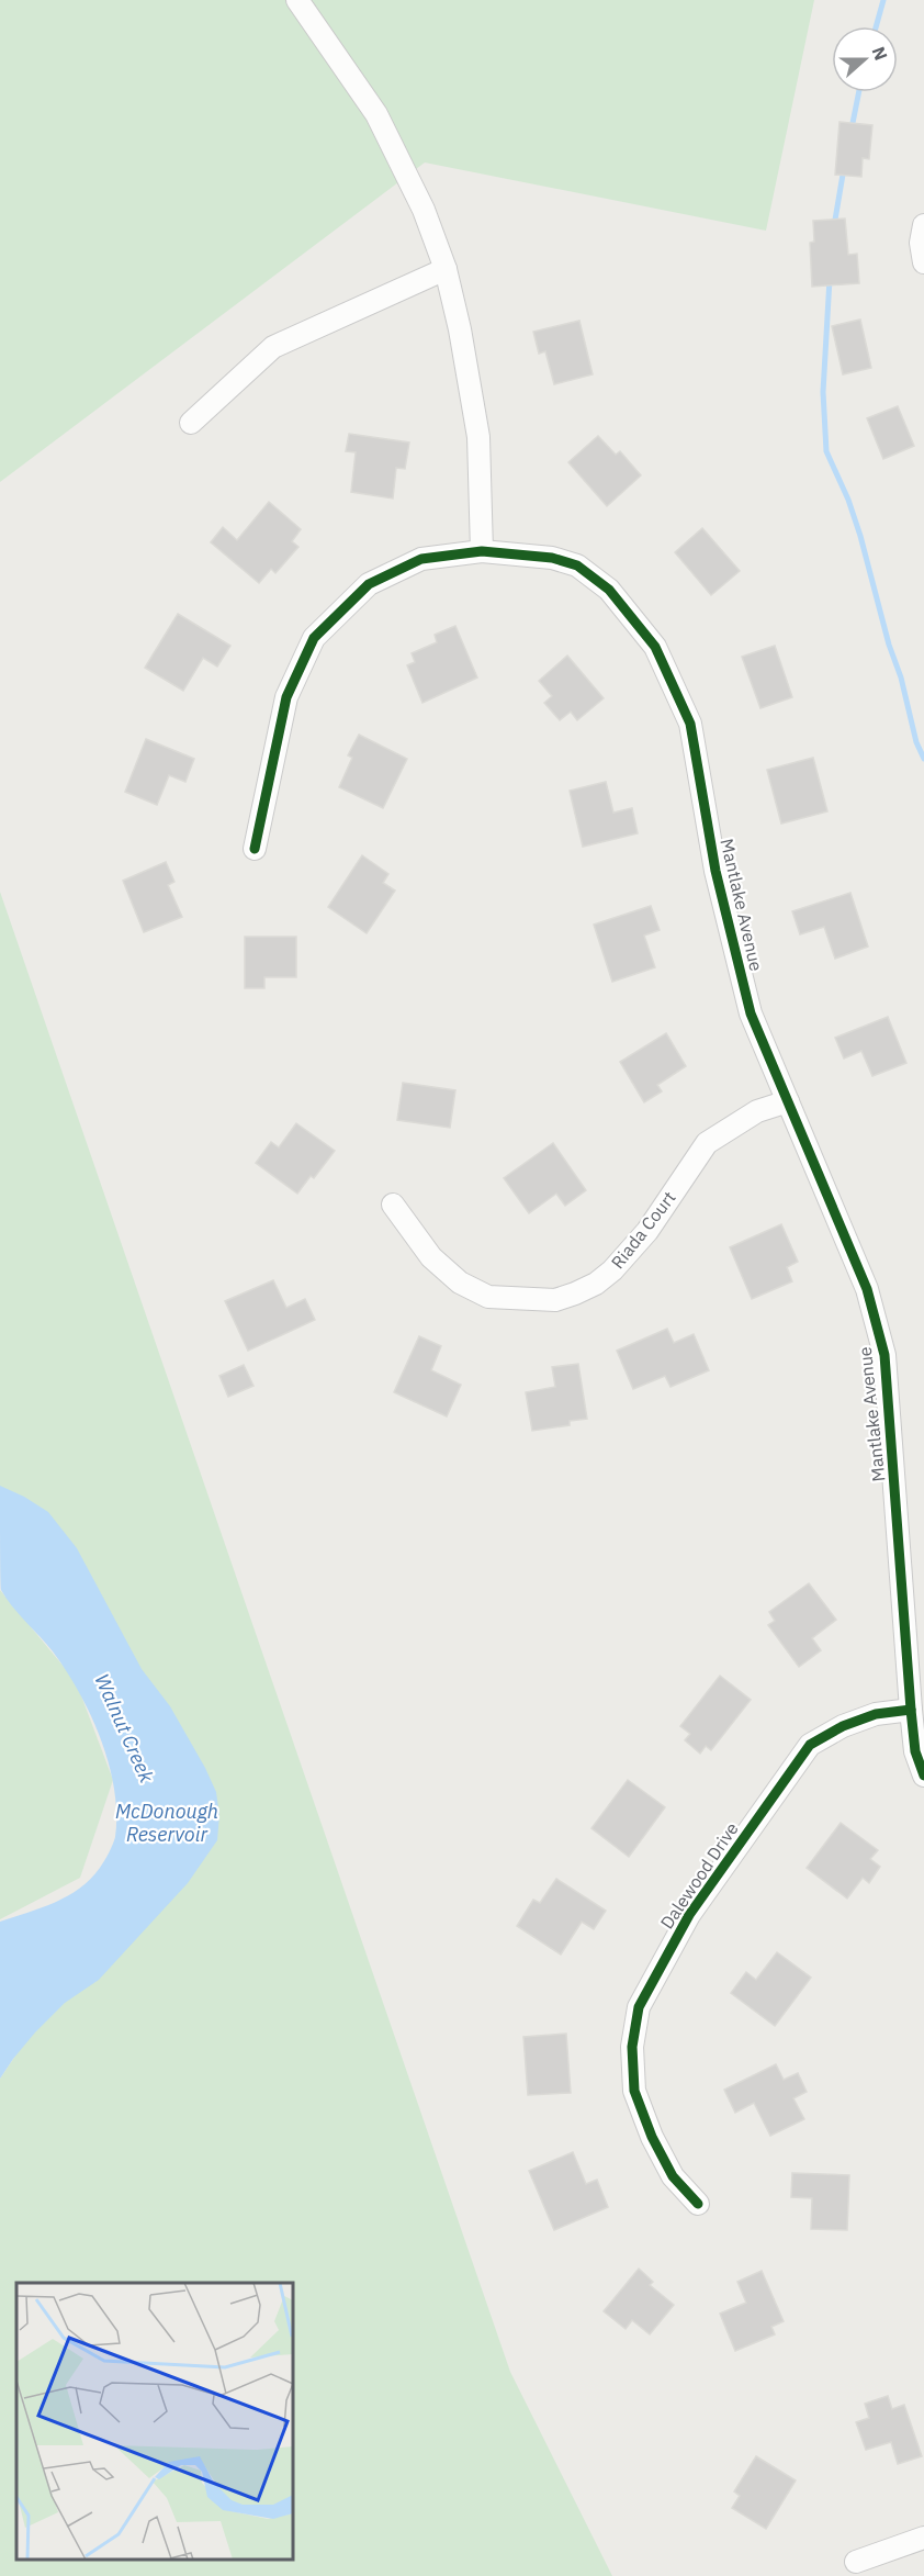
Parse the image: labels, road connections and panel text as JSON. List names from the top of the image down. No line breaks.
{"streets":{"street":["Mantlake Avenue","Riada Court","Dalewood Drive"]},"crossings":[["Mantlake Avenue","Riada Court"],["Mantlake Avenue","Dalewood Drive"]],"water":["Walnut Creek","McDonough Reservoir"],"north":"right"}
